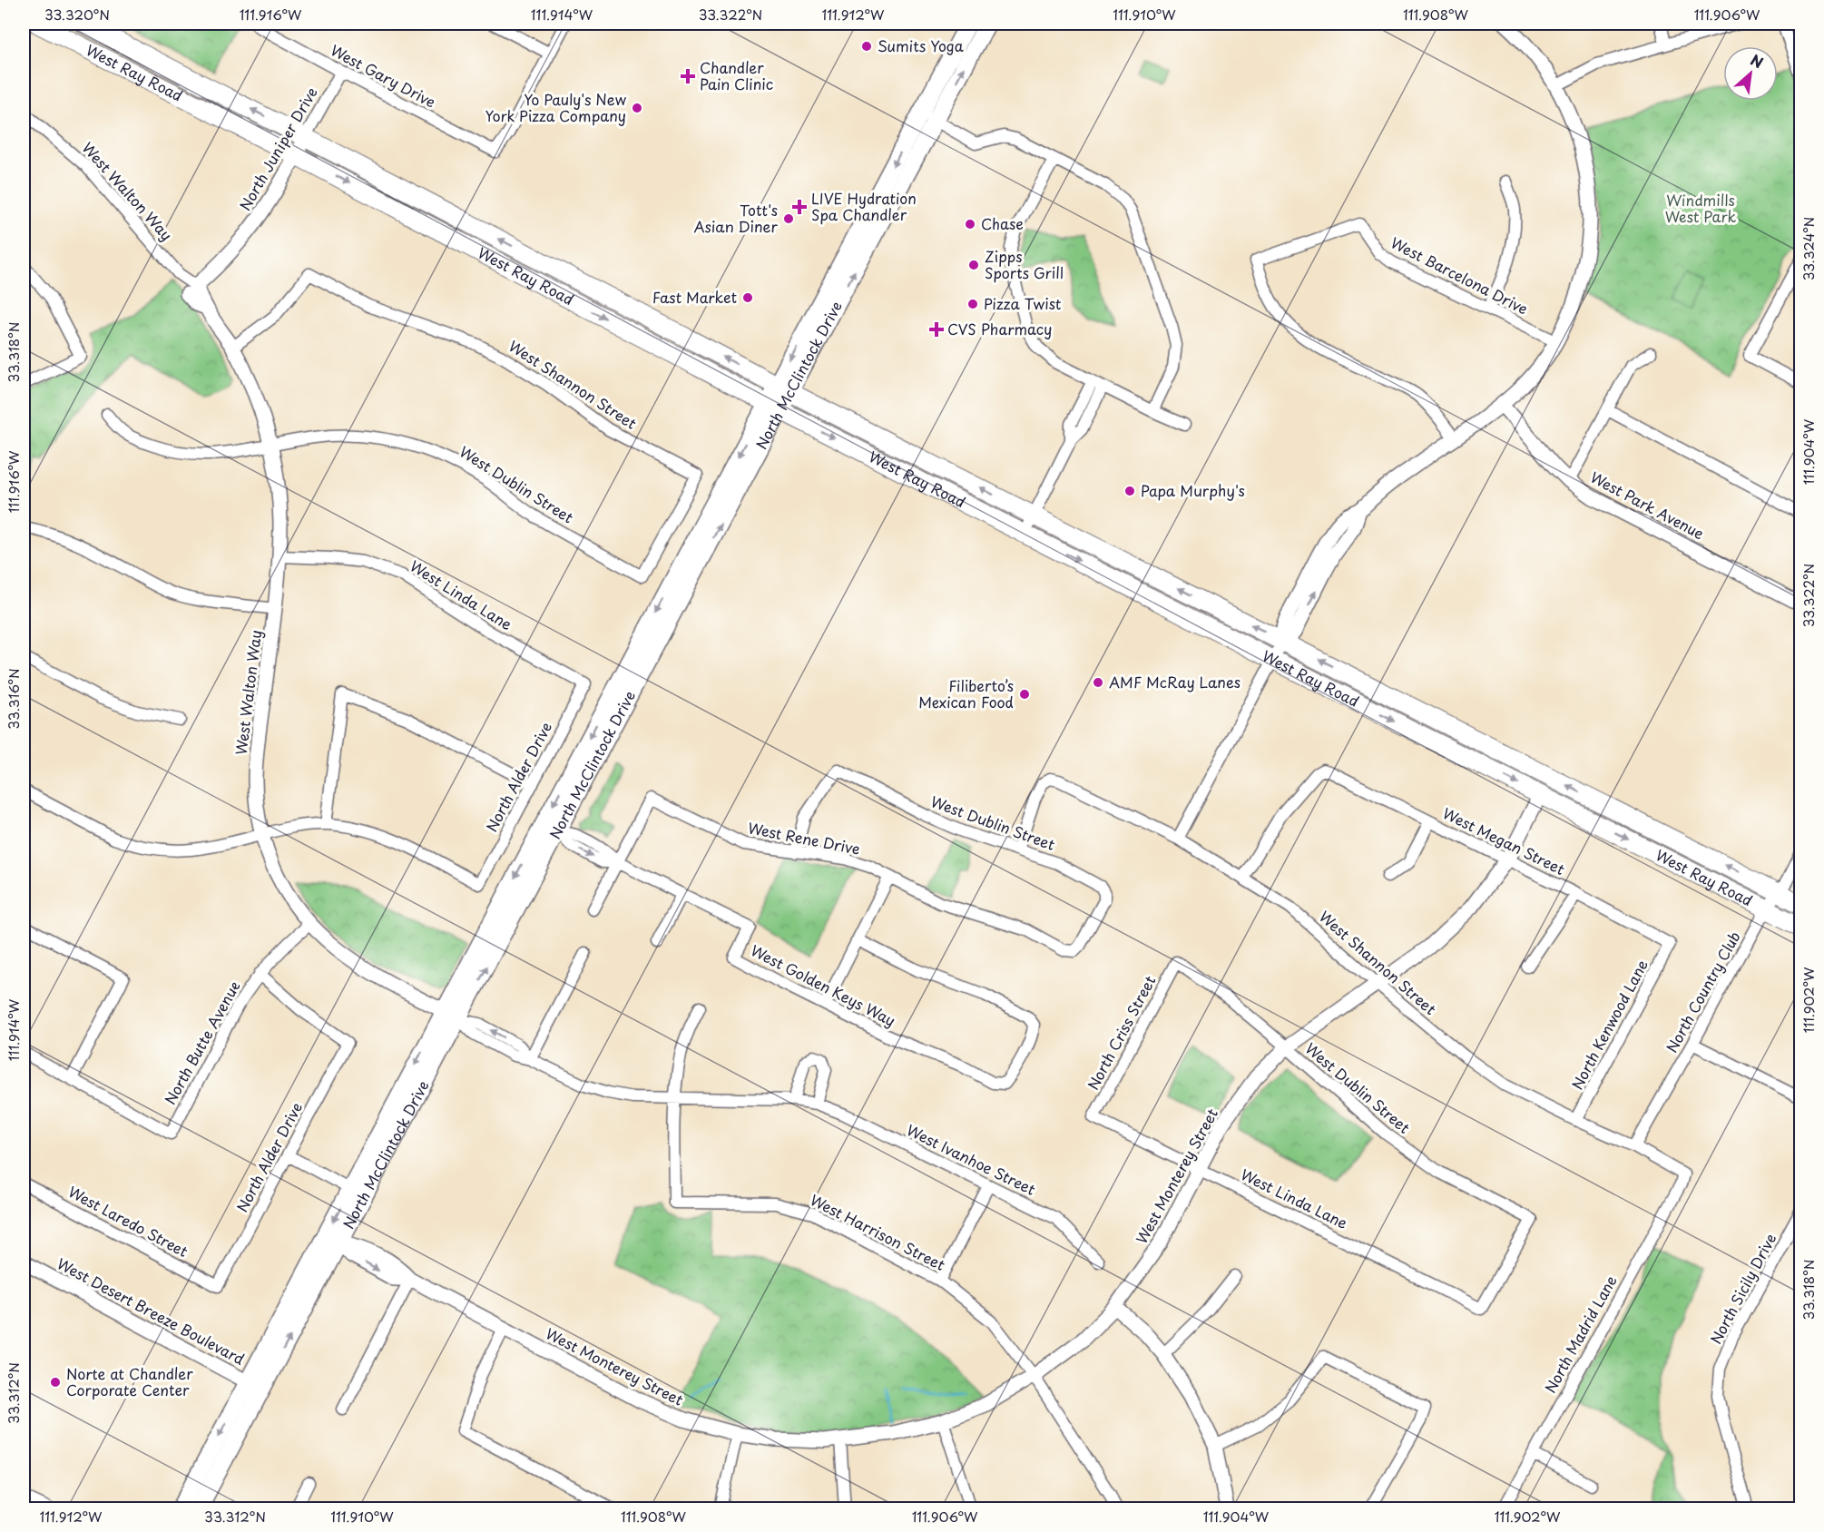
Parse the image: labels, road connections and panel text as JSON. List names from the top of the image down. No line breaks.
{"streets":{"main road":["West Ray Road","North McClintock Drive"],"street":["West Gary Drive","North Juniper Drive","West Walton Way","West Barcelona Drive","West Shannon Street","West Dublin Street","West Park Avenue","West Linda Lane","North Alder Drive","West Rene Drive","West Megan Street","West Golden Keys Way","North Country Club","North Kenwood Lane","North Criss Street","North Butte Avenue","West Ivanhoe Street","West Monterey Street","West Laredo Street","West Harrison Street","North Sicily Drive","West Desert Breeze Boulevard","North Madrid Lane"]},"crossings":[["West Ray Road","North Juniper Drive"],["West Ray Road","North McClintock Drive"],["West Ray Road","North Country Club"],["West Ray Road","West Monterey Street"],["West Gary Drive","North Juniper Drive"],["North Juniper Drive","West Walton Way"],["West Walton Way","North McClintock Drive"],["West Walton Way","West Shannon Street"],["West Walton Way","West Dublin Street"],["West Walton Way","West Linda Lane"],["West Walton Way","North Butte Avenue"],["West Walton Way","West Ivanhoe Street"],["North McClintock Drive","West Golden Keys Way"],["North McClintock Drive","West Ivanhoe Street"],["North McClintock Drive","West Monterey Street"],["North McClintock Drive","West Desert Breeze Boulevard"],["West Shannon Street","West Dublin Street"],["West Shannon Street","West Megan Street"],["West Shannon Street","North Country Club"],["West Shannon Street","North Kenwood Lane"],["West Shannon Street","West Monterey Street"],["West Shannon Street","North Madrid Lane"],["West Dublin Street","West Linda Lane"],["West Dublin Street","West Rene Drive"],["West Dublin Street","North Criss Street"],["West Dublin Street","West Monterey Street"],["West Linda Lane","North Alder Drive"],["West Linda Lane","North Criss Street"],["West Linda Lane","West Monterey Street"],["North Alder Drive","North Butte Avenue"],["North Alder Drive","West Laredo Street"],["West Rene Drive","West Golden Keys Way"],["West Megan Street","North Kenwood Lane"],["West Megan Street","West Monterey Street"],["West Ivanhoe Street","West Harrison Street"],["West Monterey Street","West Harrison Street"]],"parks":["Windmills West Park"],"places":{"other":["Sumits Yoga","Yo Pauly's New York Pizza Company","Tott's Asian Diner","Chase","Zipps Sports Grill","Fast Market","Pizza Twist","Papa Murphy's","AMF McRay Lanes","Filiberto’s Mexican Food","Norte at Chandler Corporate Center"],"health":["Chandler Pain Clinic","LIVE Hydration Spa Chandler","CVS Pharmacy"]},"north":"top right","coordinates":["33.320°N","111.916°W","111.914°W","33.322°N","111.912°W","111.910°W","111.908°W","111.906°W","33.324°N","33.318°N","111.904°W","33.316°N","111.902°W","33.312°N"]}
